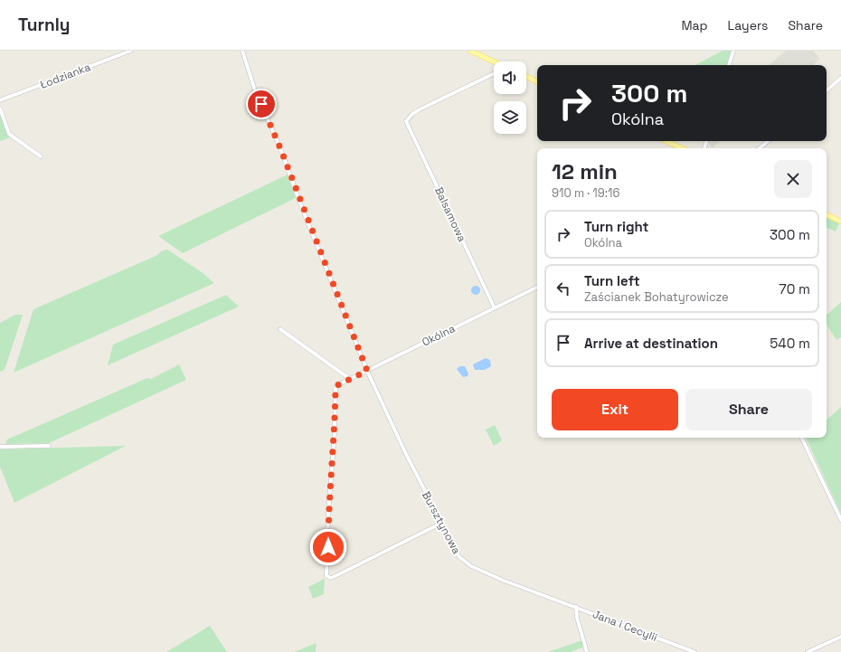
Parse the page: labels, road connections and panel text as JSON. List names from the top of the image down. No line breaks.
{"streets":{"street":["Łodzianka","Balsamowa","Okólna","Bursztynowa","Jana i Cecylii"]},"crossings":[["Balsamowa","Okólna"],["Okólna","Bursztynowa"],["Bursztynowa","Jana i Cecylii"]],"page":{"header":"Turnly","nav":["Map","Layers","Share"],"turn":["300 m","Okólna"],"heading":["12 min","910 m · 19:16"],"list":[{"name":"Turn right","note":"Okólna","value":"300 m"},{"name":"Turn left","note":"Zaścianek Bohatyrowicze","value":"70 m"},{"name":"Arrive at destination","value":"540 m"}],"buttons":["Exit","Share"]}}
